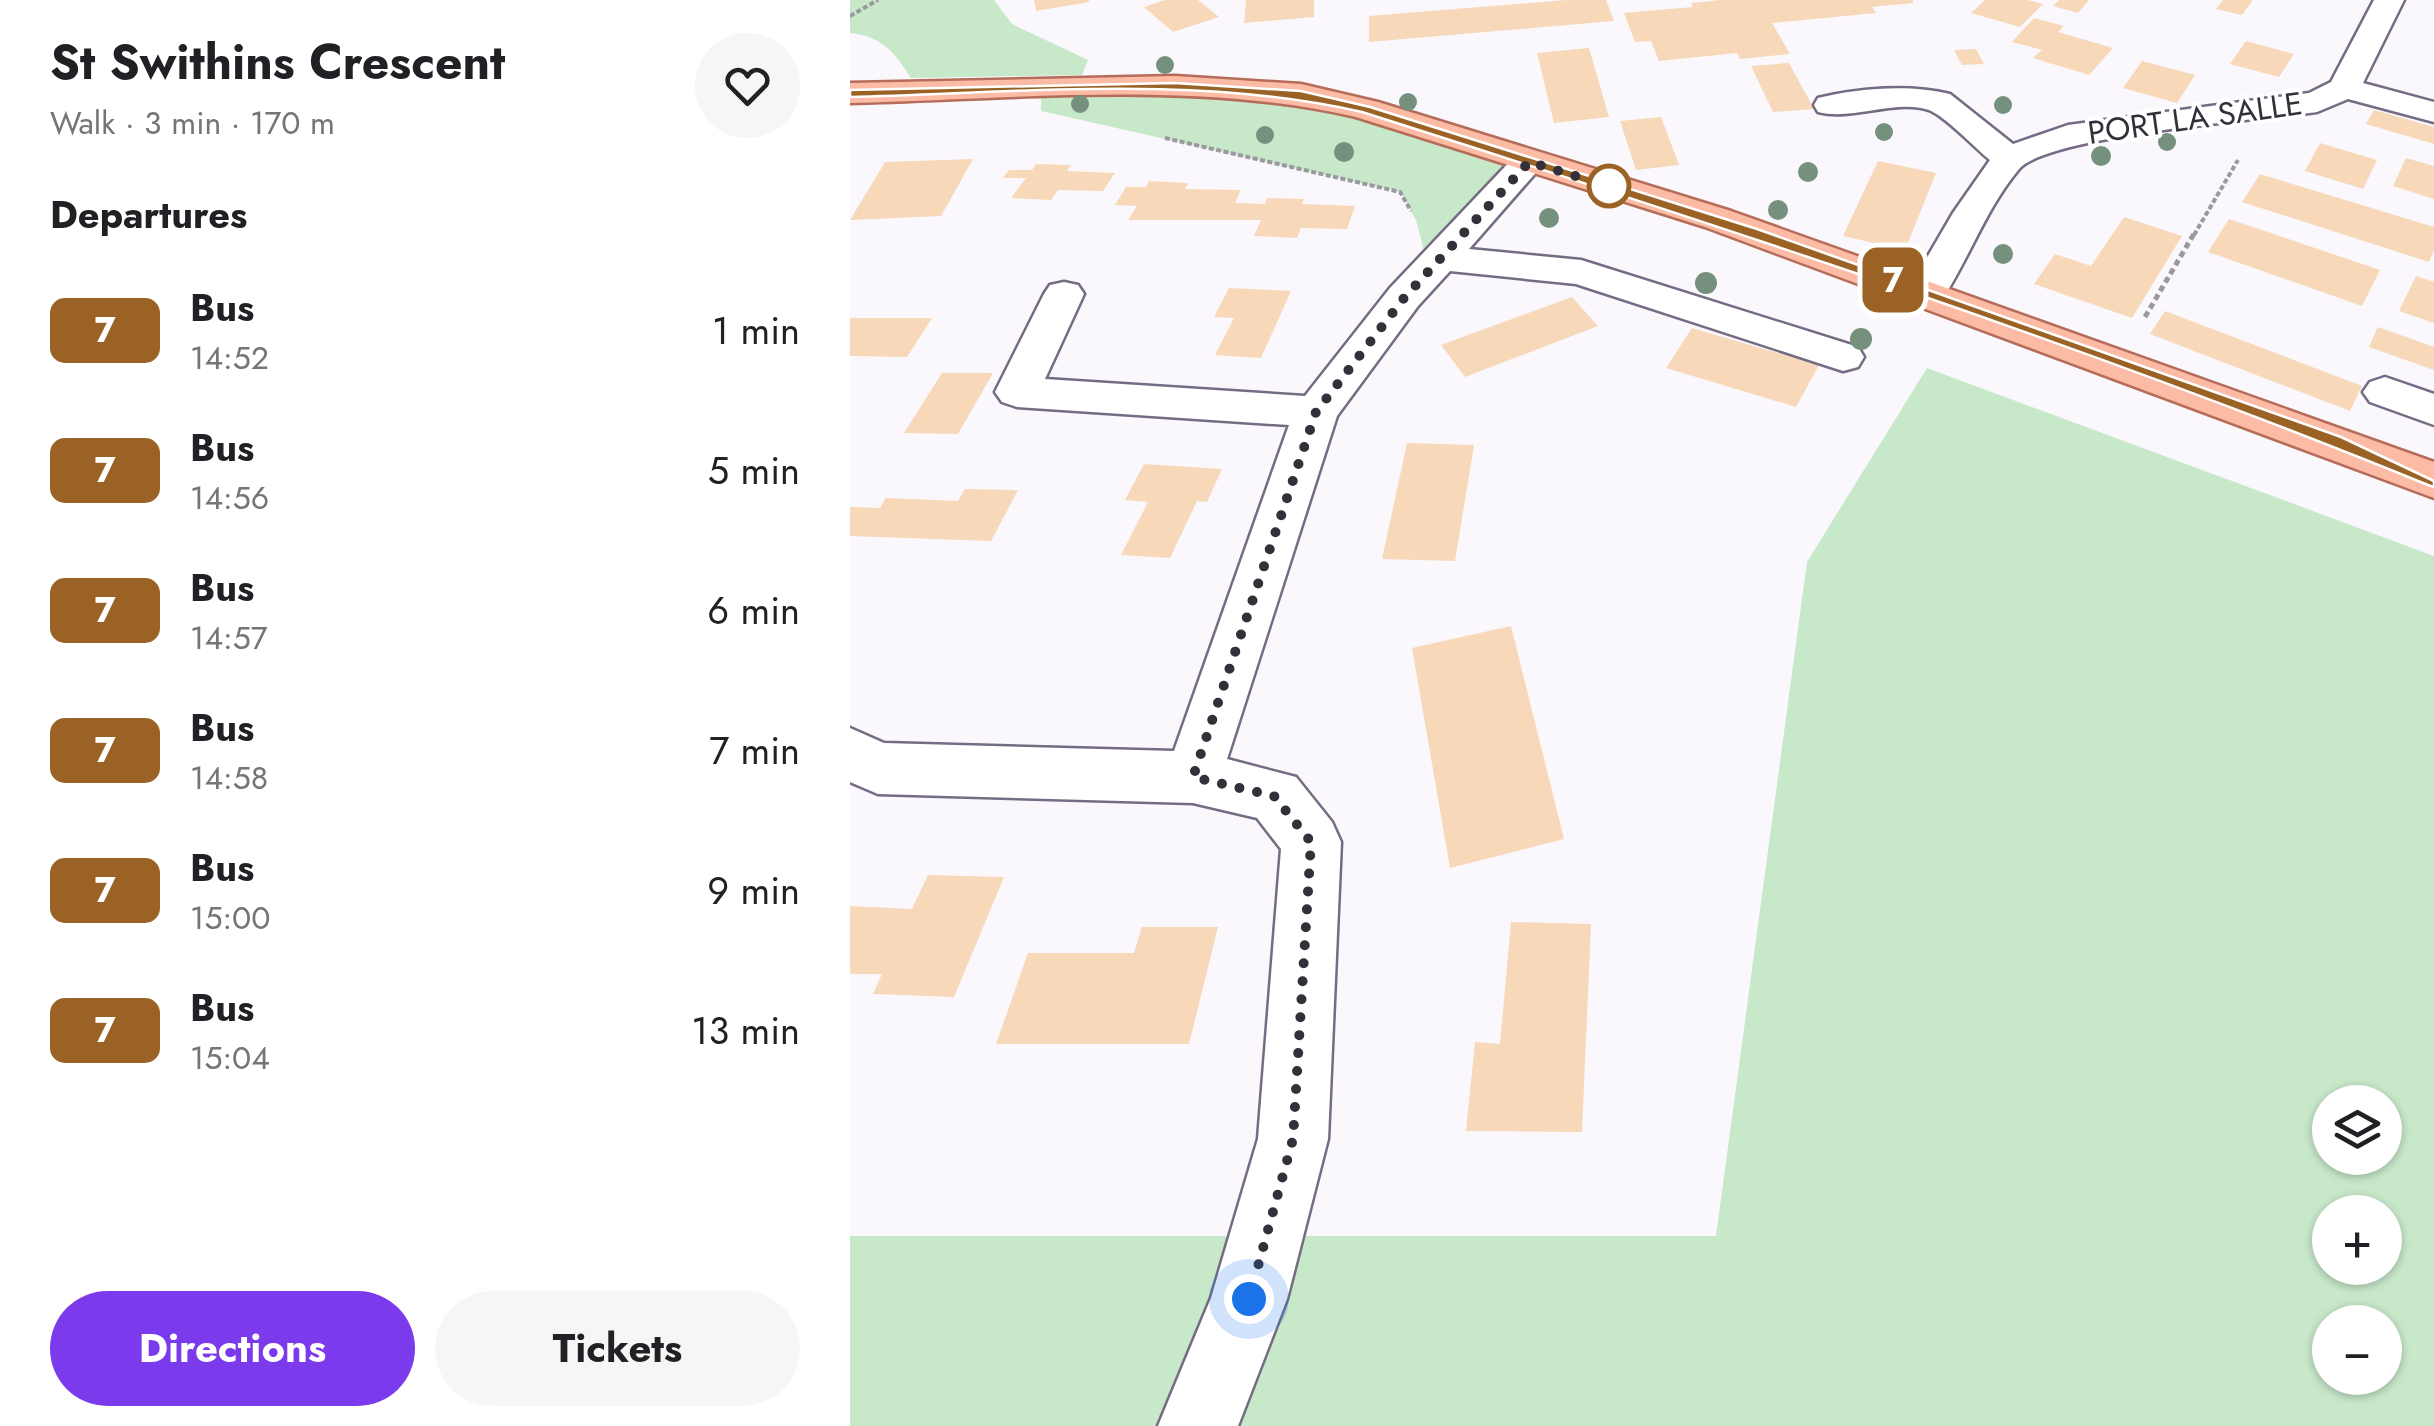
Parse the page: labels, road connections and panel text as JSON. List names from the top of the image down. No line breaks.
{"streets":{"street":["PORT LA SALLE"]},"lines":["bus line 7"],"page":{"heading":[["St Swithins Crescent","Walk · 3 min · 170 m"],"Departures"],"on_map":"7","list":[{"mark":"7","name":"Bus","note":"14:52","value":"1 min"},{"mark":"7","name":"Bus","note":"14:56","value":"5 min"},{"mark":"7","name":"Bus","note":"14:57","value":"6 min"},{"mark":"7","name":"Bus","note":"14:58","value":"7 min"},{"mark":"7","name":"Bus","note":"15:00","value":"9 min"},{"mark":"7","name":"Bus","note":"15:04","value":"13 min"}],"map_buttons":["+","−"],"buttons":["Directions","Tickets"]}}
